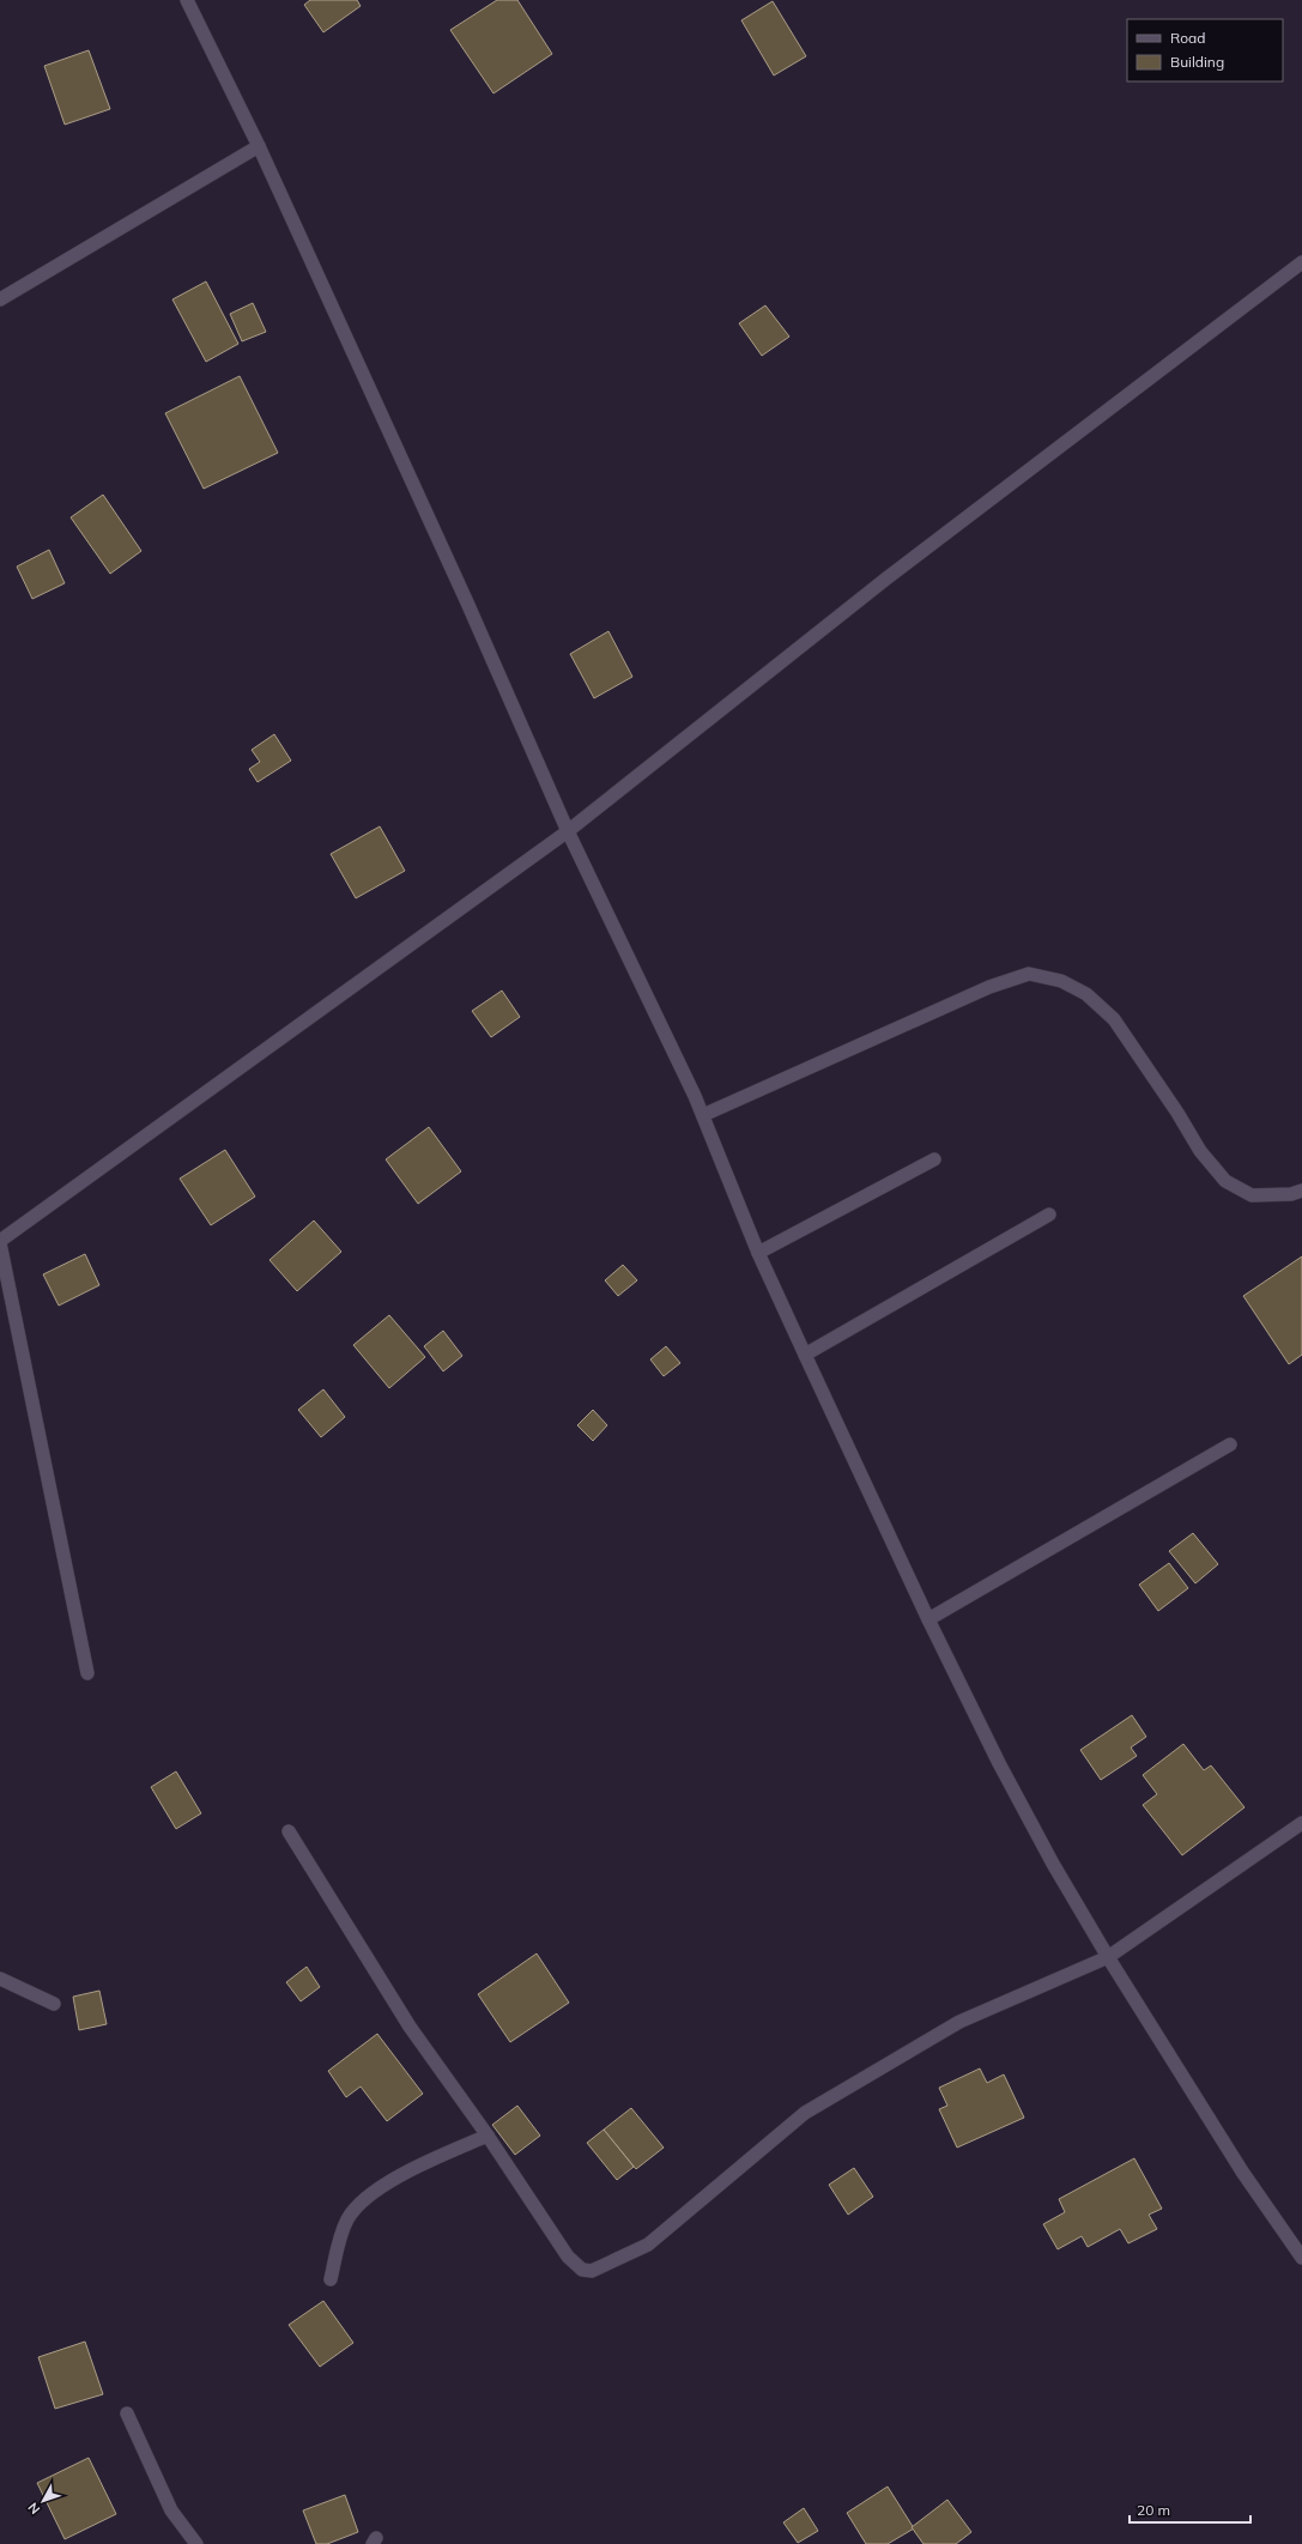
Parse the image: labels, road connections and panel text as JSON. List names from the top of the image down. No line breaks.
{"legend":["Road","Building"],"scale_bar":"20 m","north":"bottom left"}
